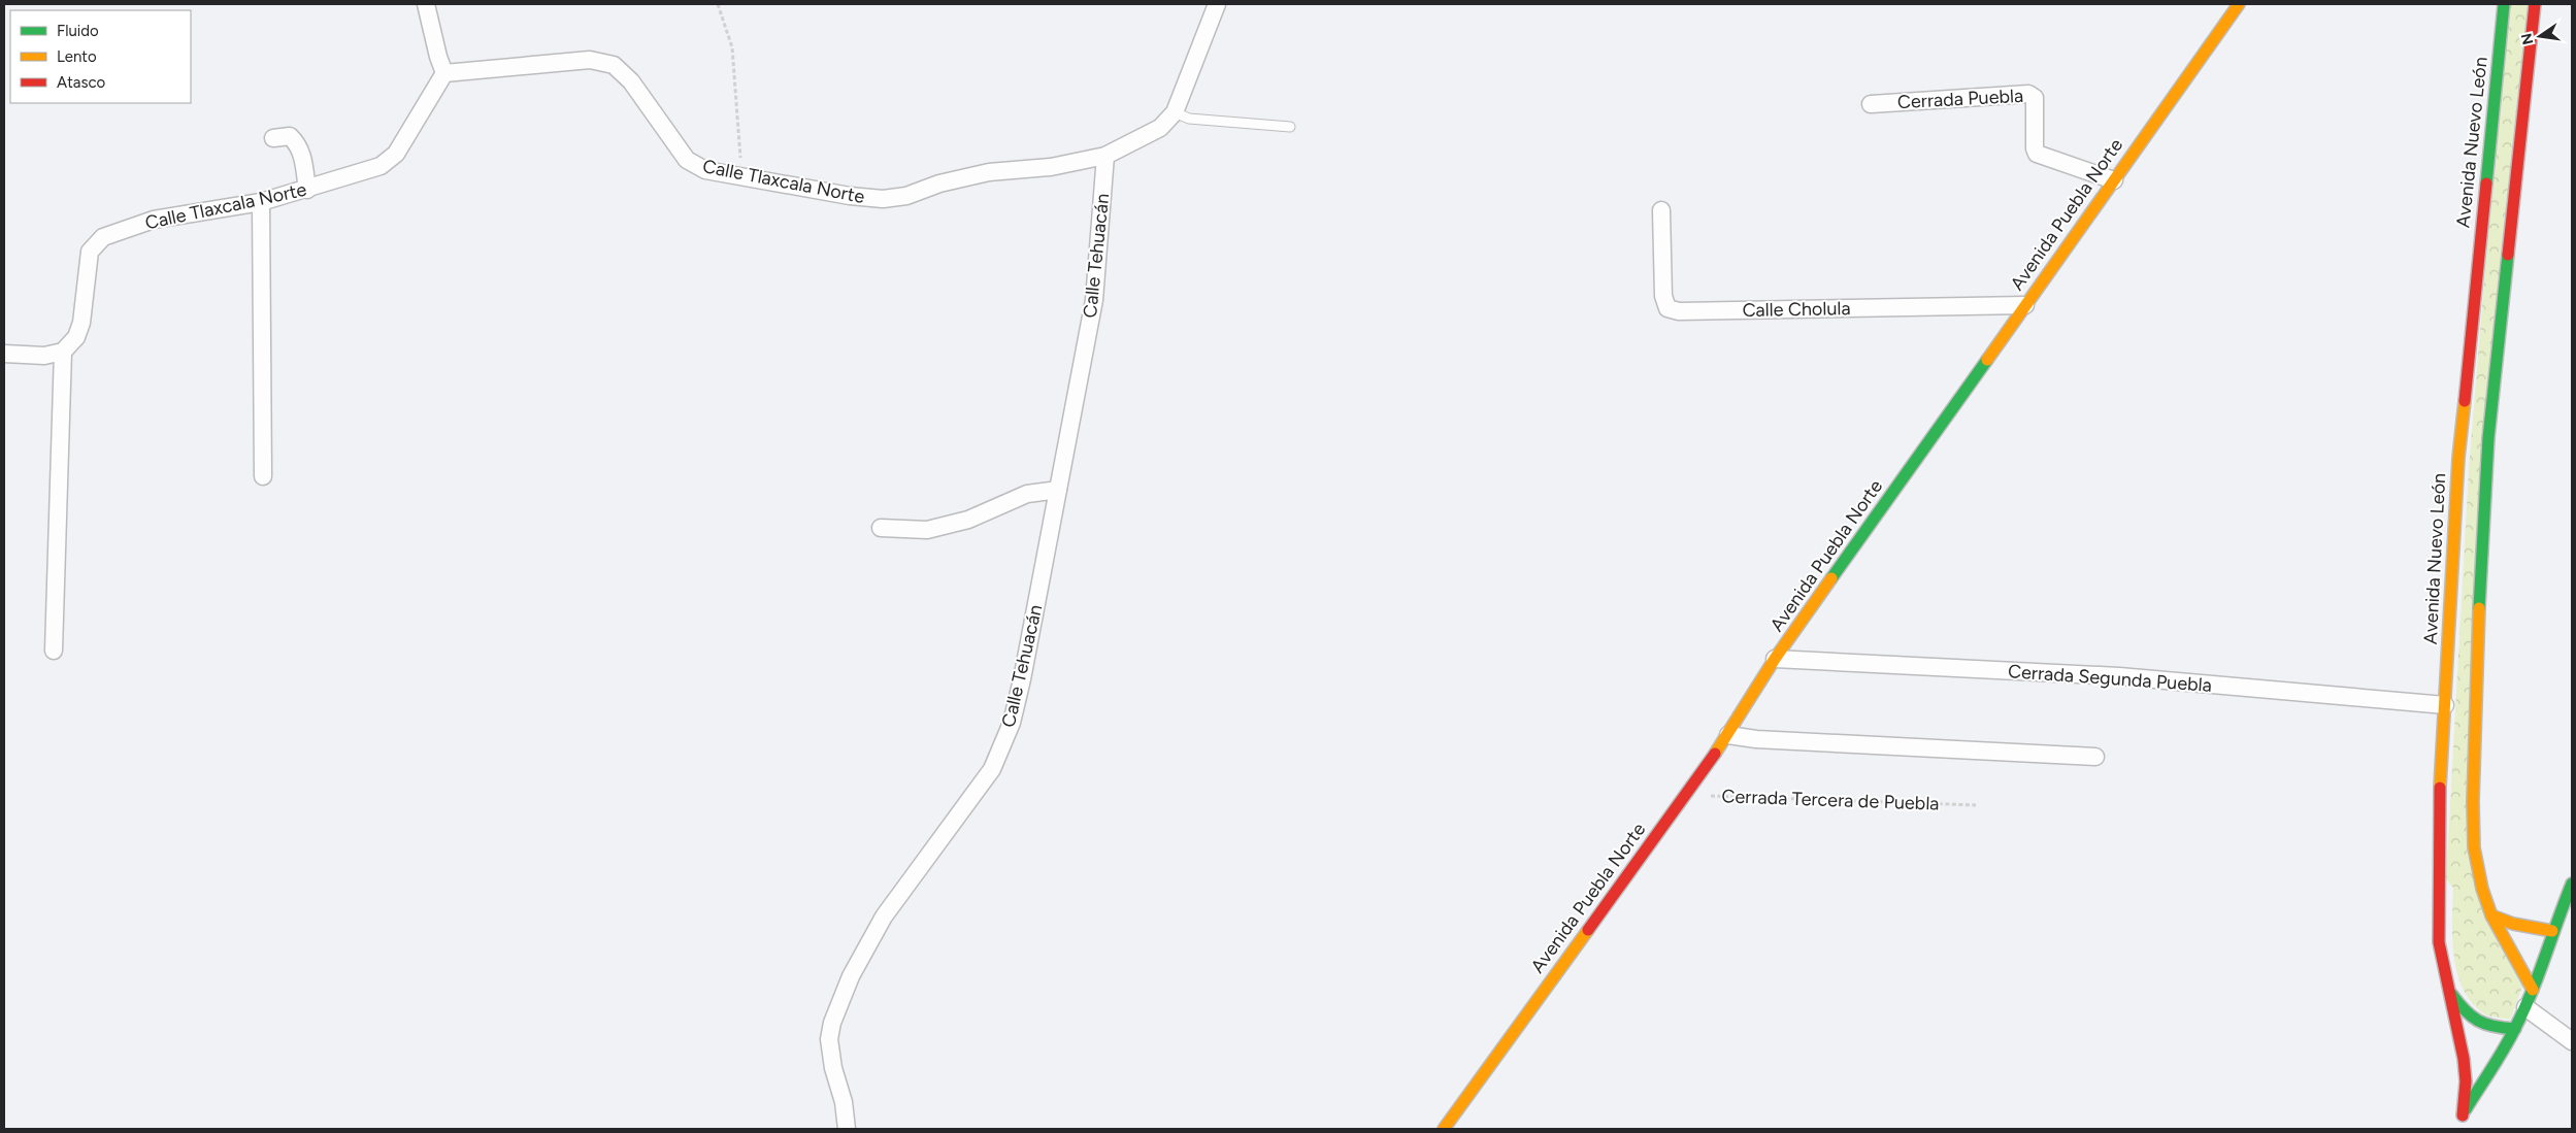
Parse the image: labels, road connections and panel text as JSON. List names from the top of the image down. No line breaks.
{"streets":{"main road":["Avenida Nuevo León","Avenida Puebla Norte"],"street":["Cerrada Puebla","Calle Tlaxcala Norte","Calle Tehuacán","Calle Cholula","Cerrada Segunda Puebla"],"path":["Cerrada Tercera de Puebla"]},"crossings":[["Cerrada Puebla","Avenida Puebla Norte"],["Avenida Nuevo León","Cerrada Segunda Puebla"],["Calle Tlaxcala Norte","Calle Tehuacán"],["Avenida Puebla Norte","Calle Cholula"],["Avenida Puebla Norte","Cerrada Segunda Puebla"],["Avenida Puebla Norte","Cerrada Tercera de Puebla"]],"legend":["Fluido","Lento","Atasco"],"north":"left"}
